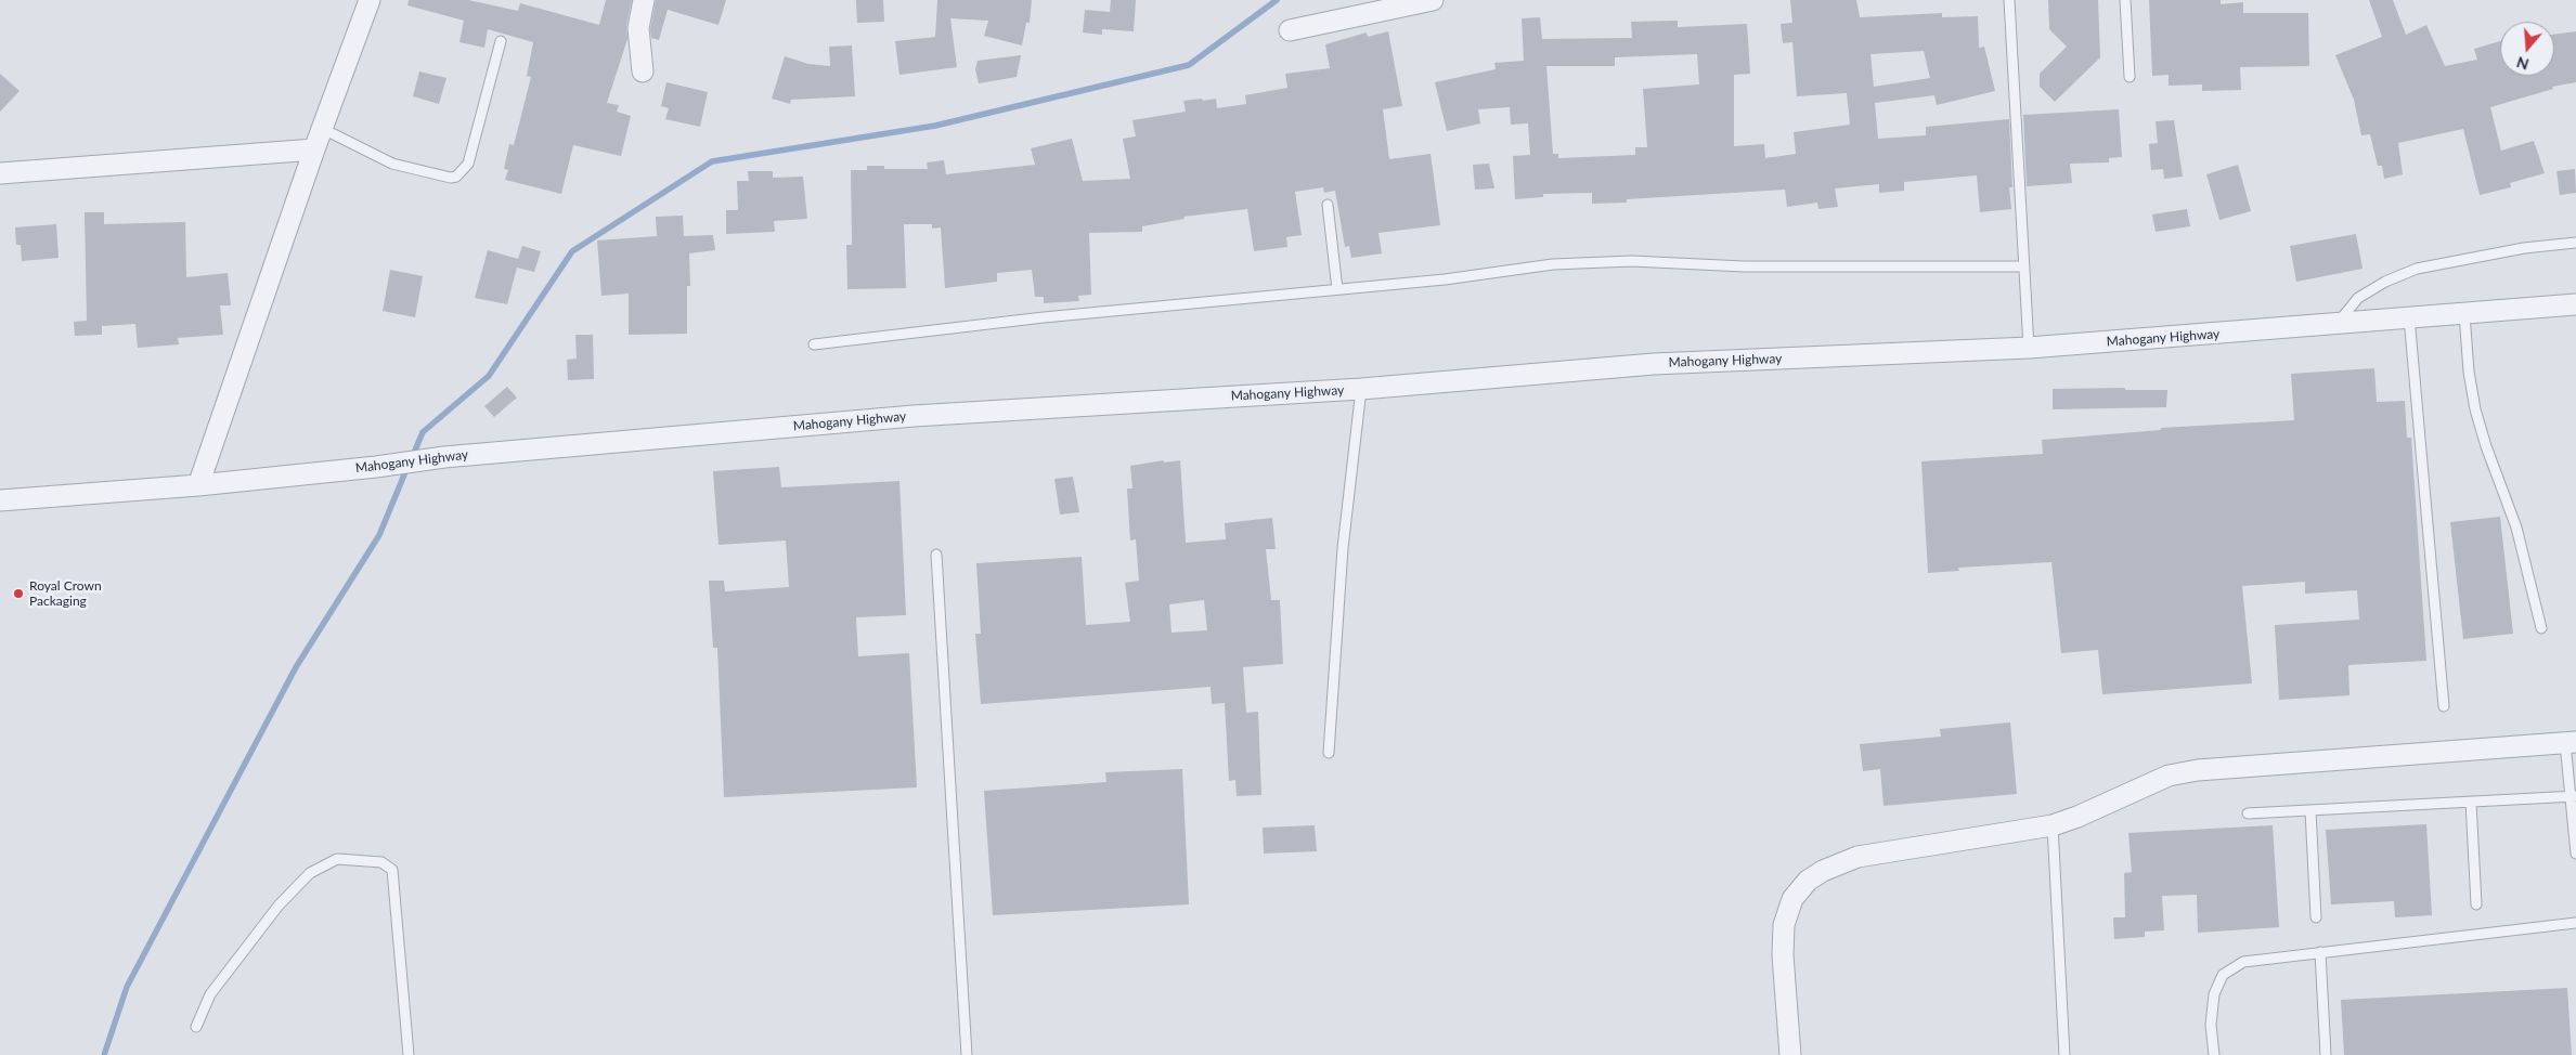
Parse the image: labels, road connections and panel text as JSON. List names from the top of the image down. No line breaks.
{"streets":{"street":["Mahogany Highway"]},"places":["Royal Crown Packaging"],"north":"bottom"}
